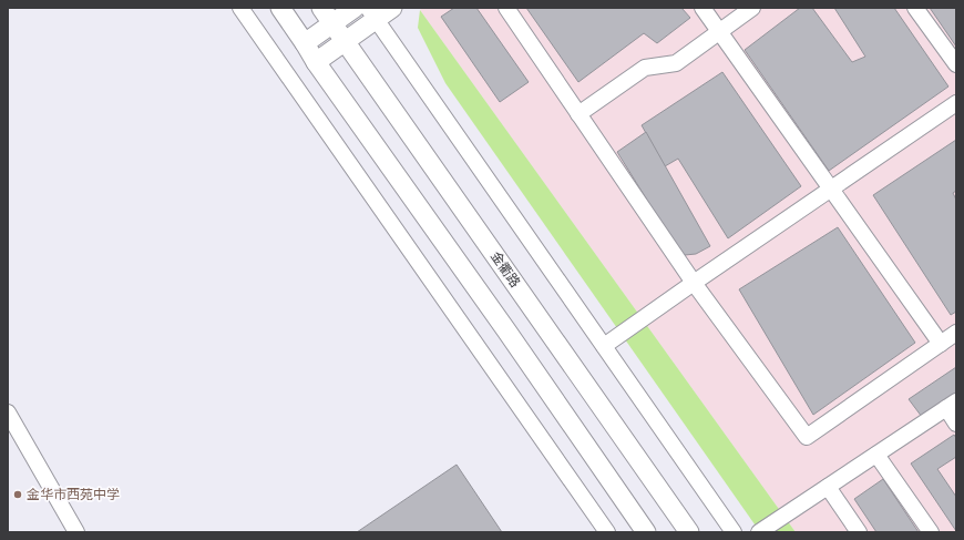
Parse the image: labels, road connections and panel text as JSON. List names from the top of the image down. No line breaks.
{"streets":{"main road":["金衢路"]},"places":["金华市西苑中学"]}
